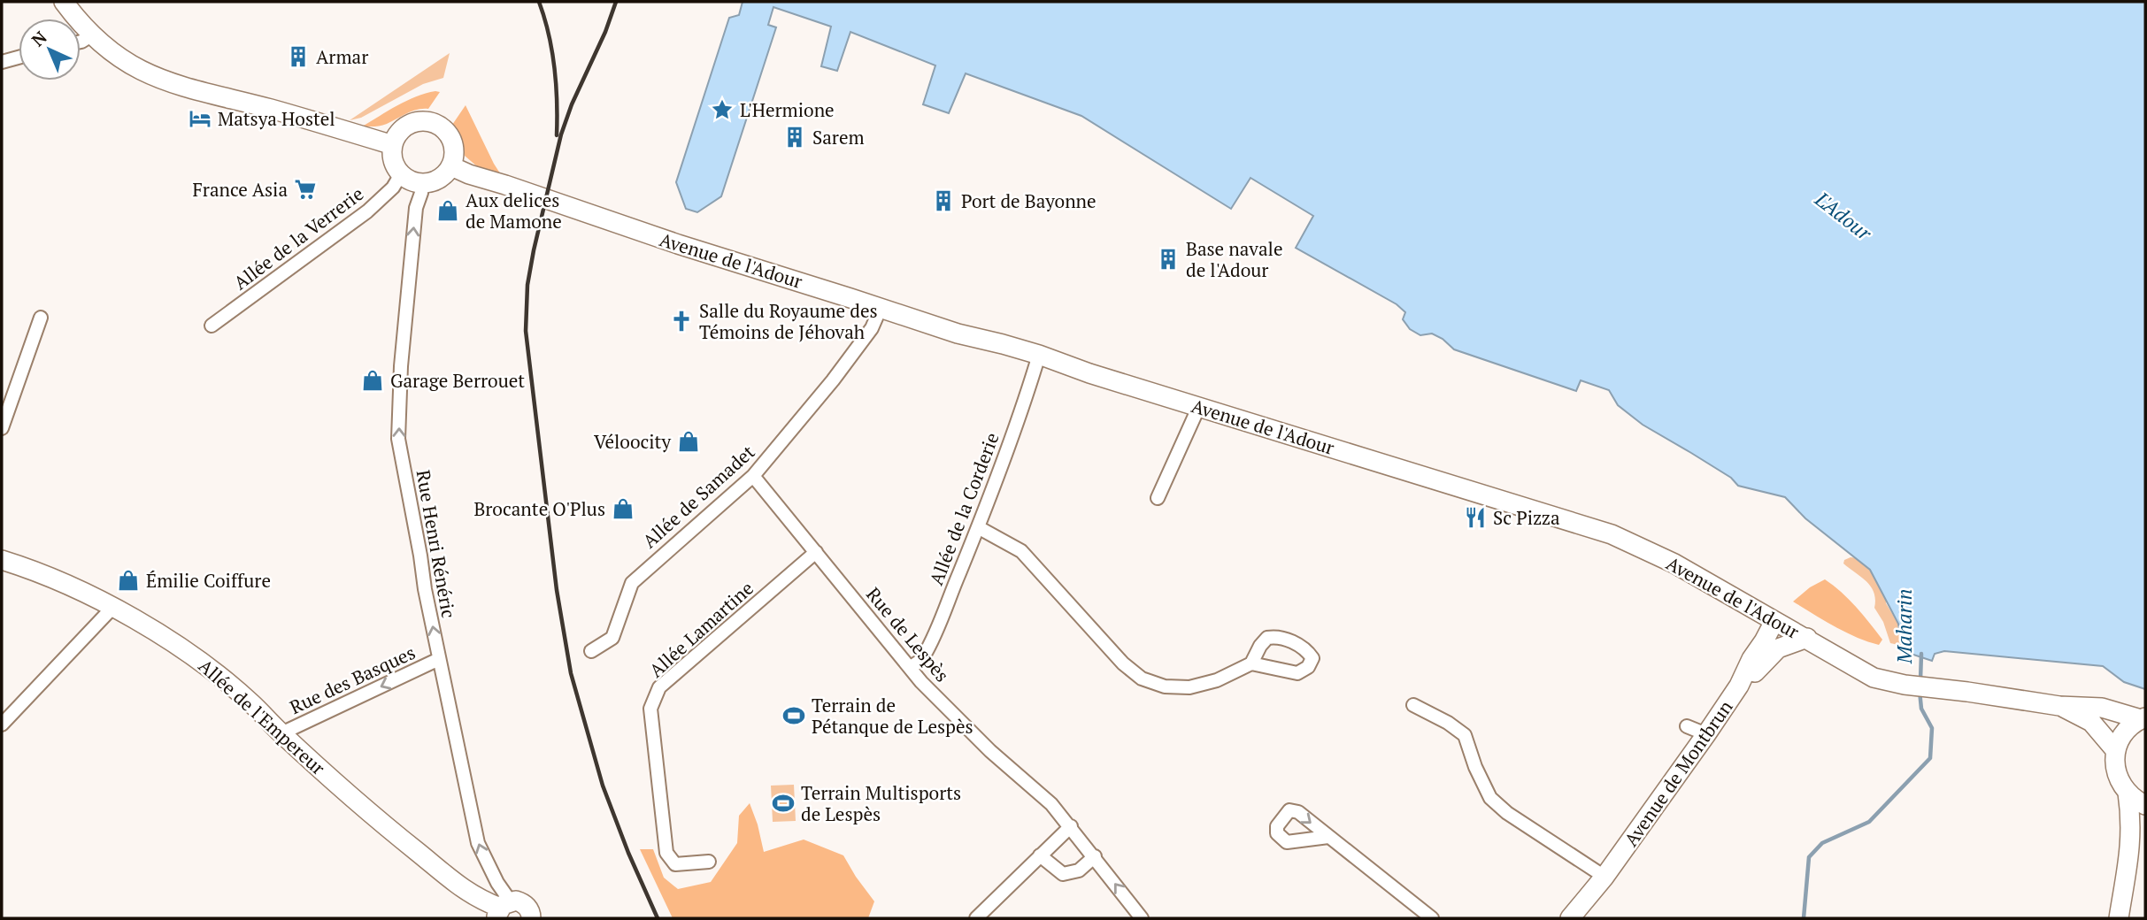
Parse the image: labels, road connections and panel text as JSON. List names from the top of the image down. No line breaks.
{"streets":{"main road":["Avenue de l'Adour","Allée de l'Empereur","Avenue de Montbrun"],"street":["Allée de la Verrerie","Allée de Samadet","Allée de la Corderie","Rue Henri Rénéric","Allée Lamartine","Rue de Lespès","Rue des Basques"]},"crossings":[["Allée de la Verrerie","Avenue de l'Adour"],["Allée de la Verrerie","Rue Henri Rénéric"],["Avenue de l'Adour","Allée de Samadet"],["Avenue de l'Adour","Allée de la Corderie"],["Avenue de l'Adour","Rue Henri Rénéric"],["Avenue de l'Adour","Avenue de Montbrun"],["Allée de Samadet","Rue de Lespès"],["Allée de la Corderie","Rue de Lespès"],["Rue Henri Rénéric","Rue des Basques"],["Rue Henri Rénéric","Allée de l'Empereur"],["Allée Lamartine","Rue de Lespès"],["Rue des Basques","Allée de l'Empereur"]],"one_way":["Rue Henri Rénéric","Rue des Basques"],"water":["L'Adour","Maharin"],"places":{"building":["Armar","Sarem","Port de Bayonne","Base navale de l'Adour"],"place":["L'Hermione"],"hotel":["Matsya Hostel"],"supermarket":["France Asia"],"shop":["Aux delices de Mamone","Garage Berrouet","Véloocity","Brocante O'Plus","Émilie Coiffure"],"church":["Salle du Royaume des Témoins de Jéhovah"],"restaurant":["Sc Pizza"],"sports":["Terrain de Pétanque de Lespès","Terrain Multisports de Lespès"]},"north":"top left"}
